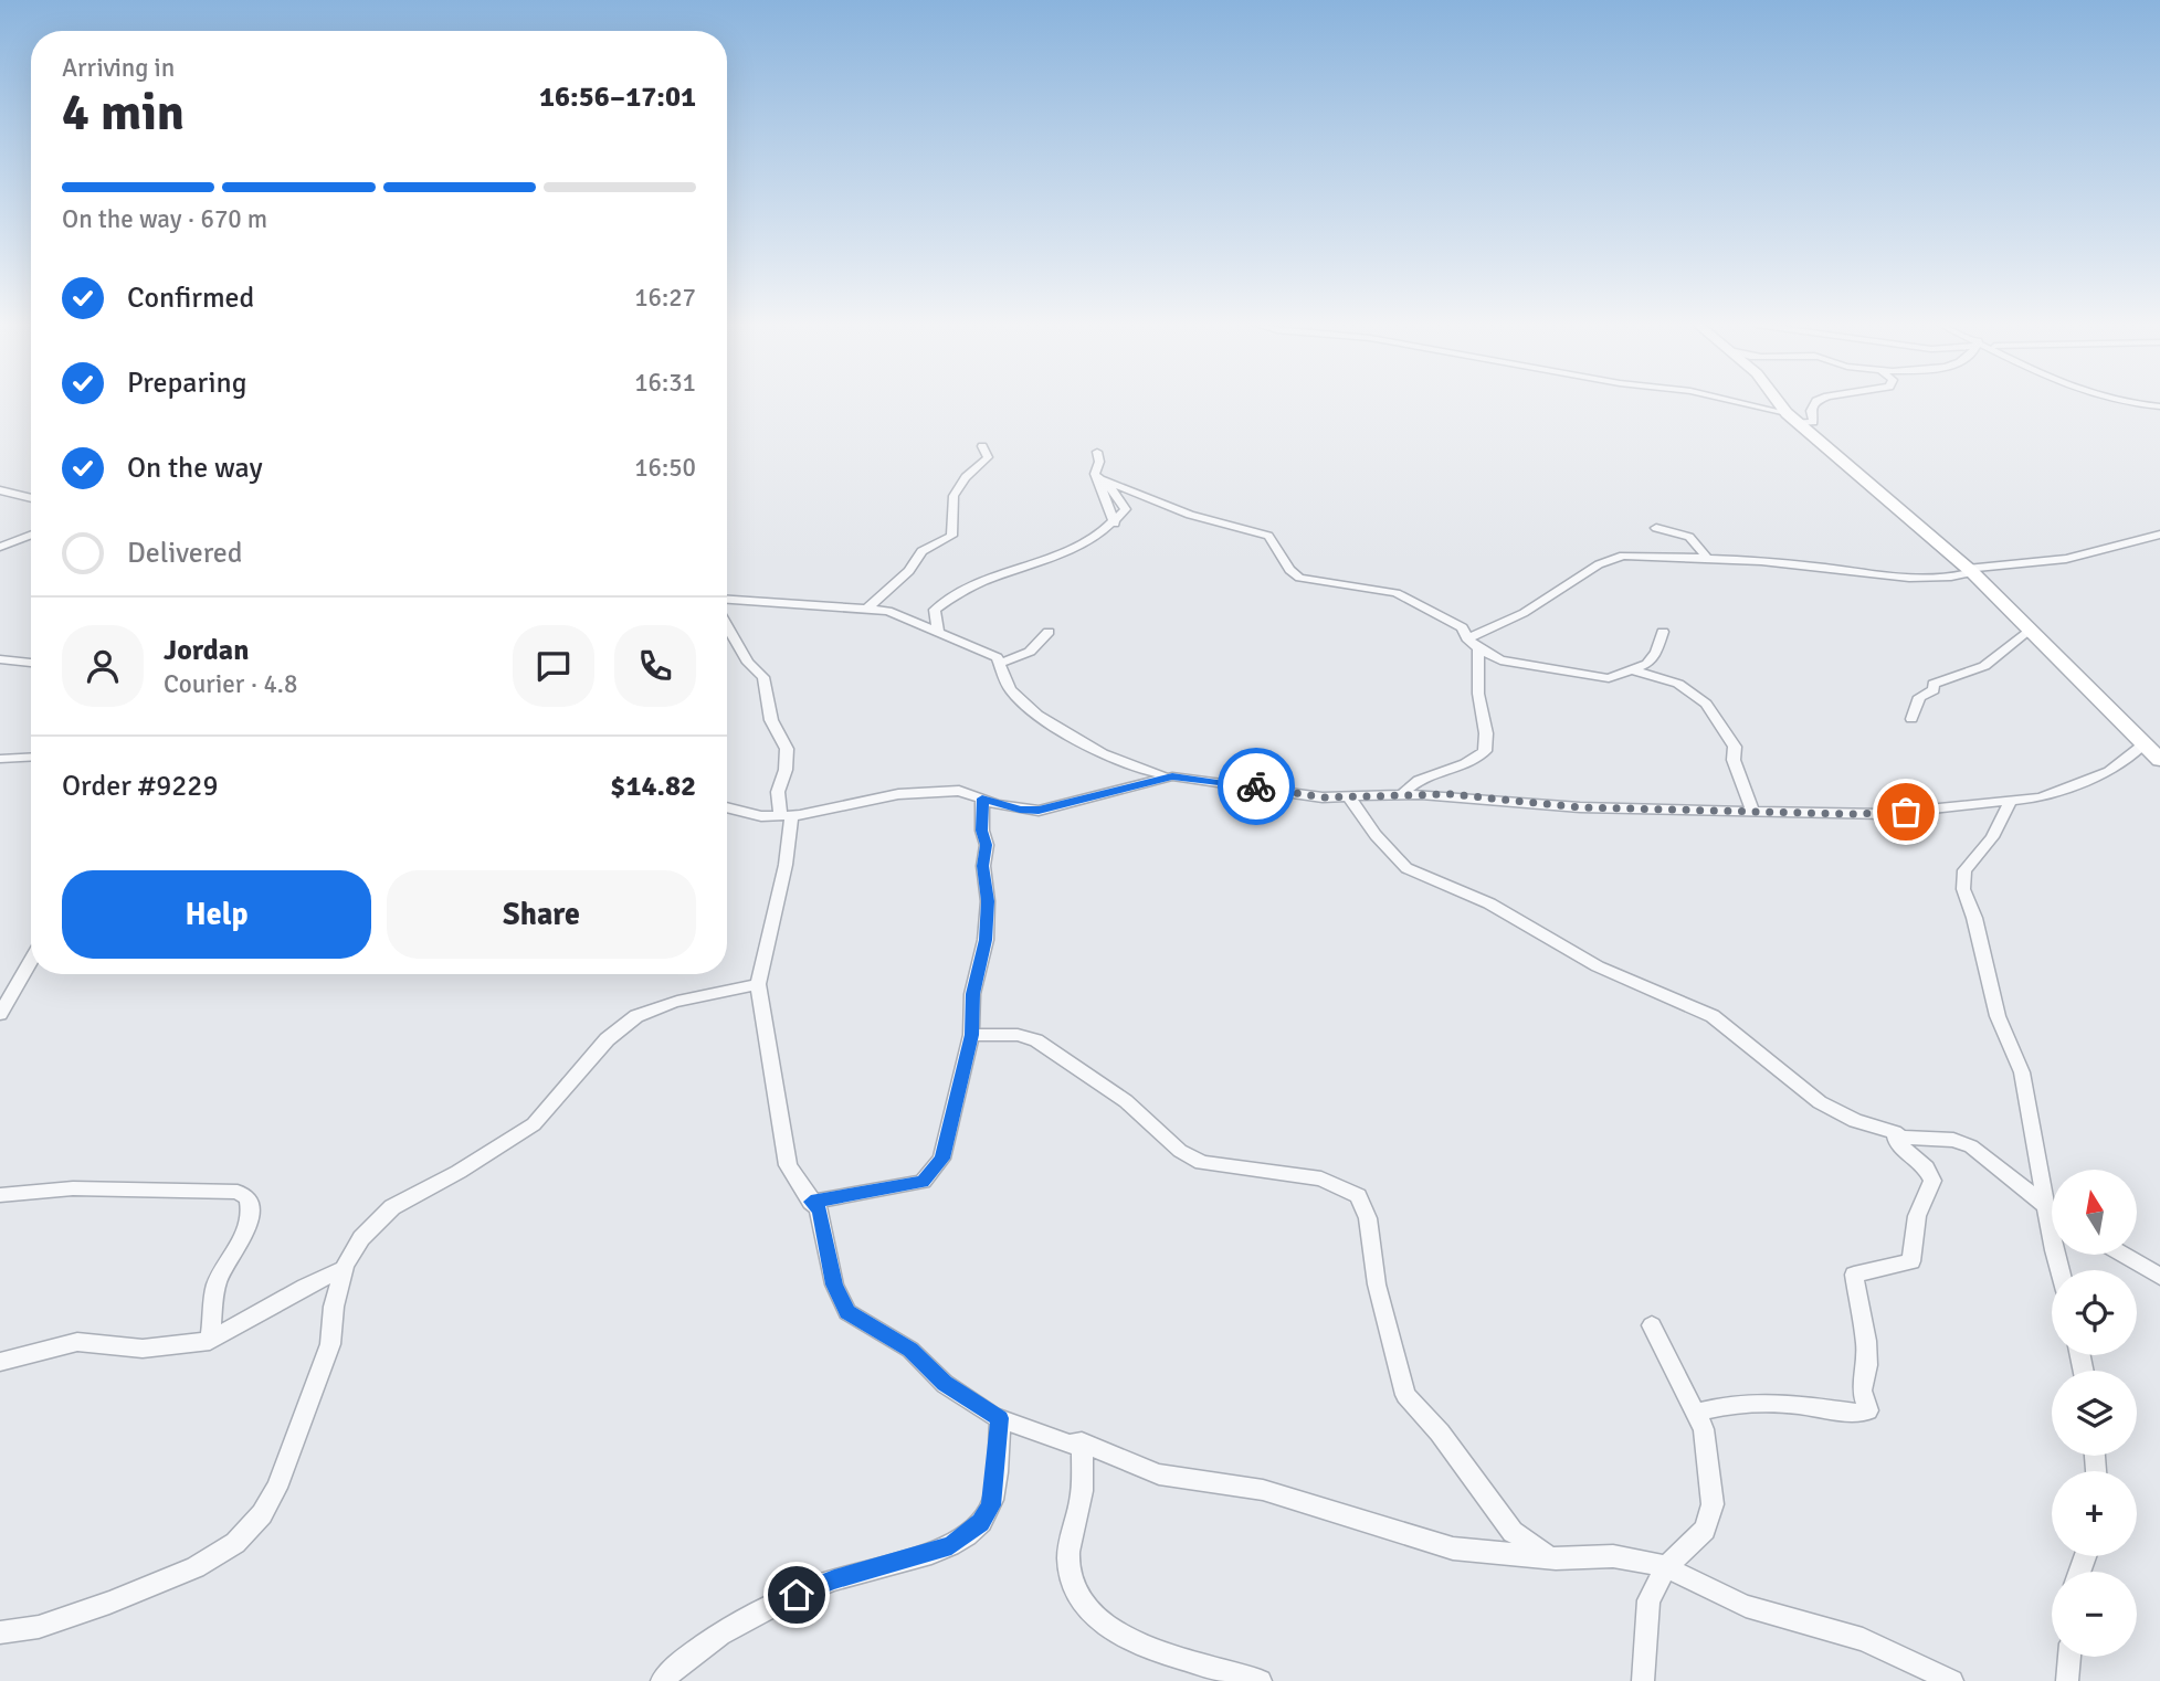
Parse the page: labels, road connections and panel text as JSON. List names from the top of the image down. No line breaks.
{"north":"top","page":{"heading":["4 min","Arriving in","16:56–17:01"],"panel":["Jordan","Courier · 4.8","Order #9229","$14.82"],"bar":"On the way · 670 m","list":[["Confirmed","16:27"],["Preparing","16:31"],["On the way","16:50"],"Delivered"],"buttons":["Help","Share"],"map_buttons":["+","−"]}}
